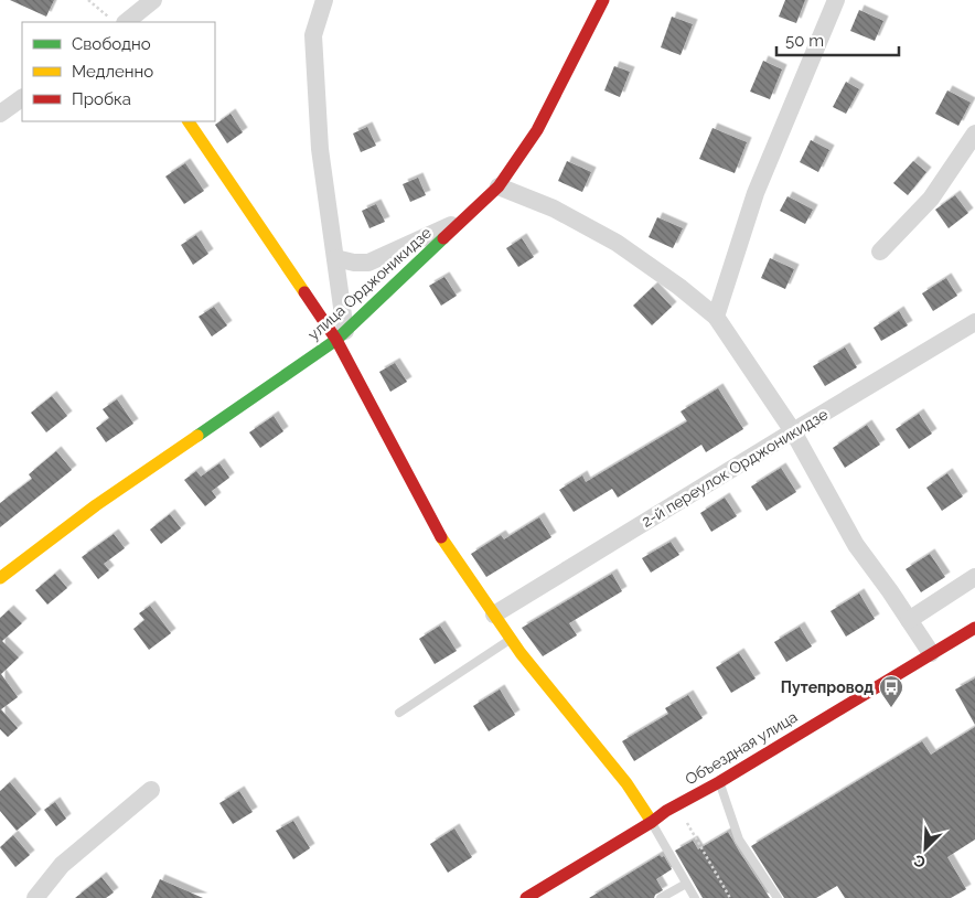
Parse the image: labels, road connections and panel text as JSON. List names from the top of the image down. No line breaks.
{"streets":{"street":["улица Орджоникидзе","2-й переулок Орджоникидзе","Объездная улица"]},"places":{"bus stop":["Путепровод"]},"legend":["Свободно","Медленно","Пробка"],"scale_bar":"50 m","north":"bottom left"}
